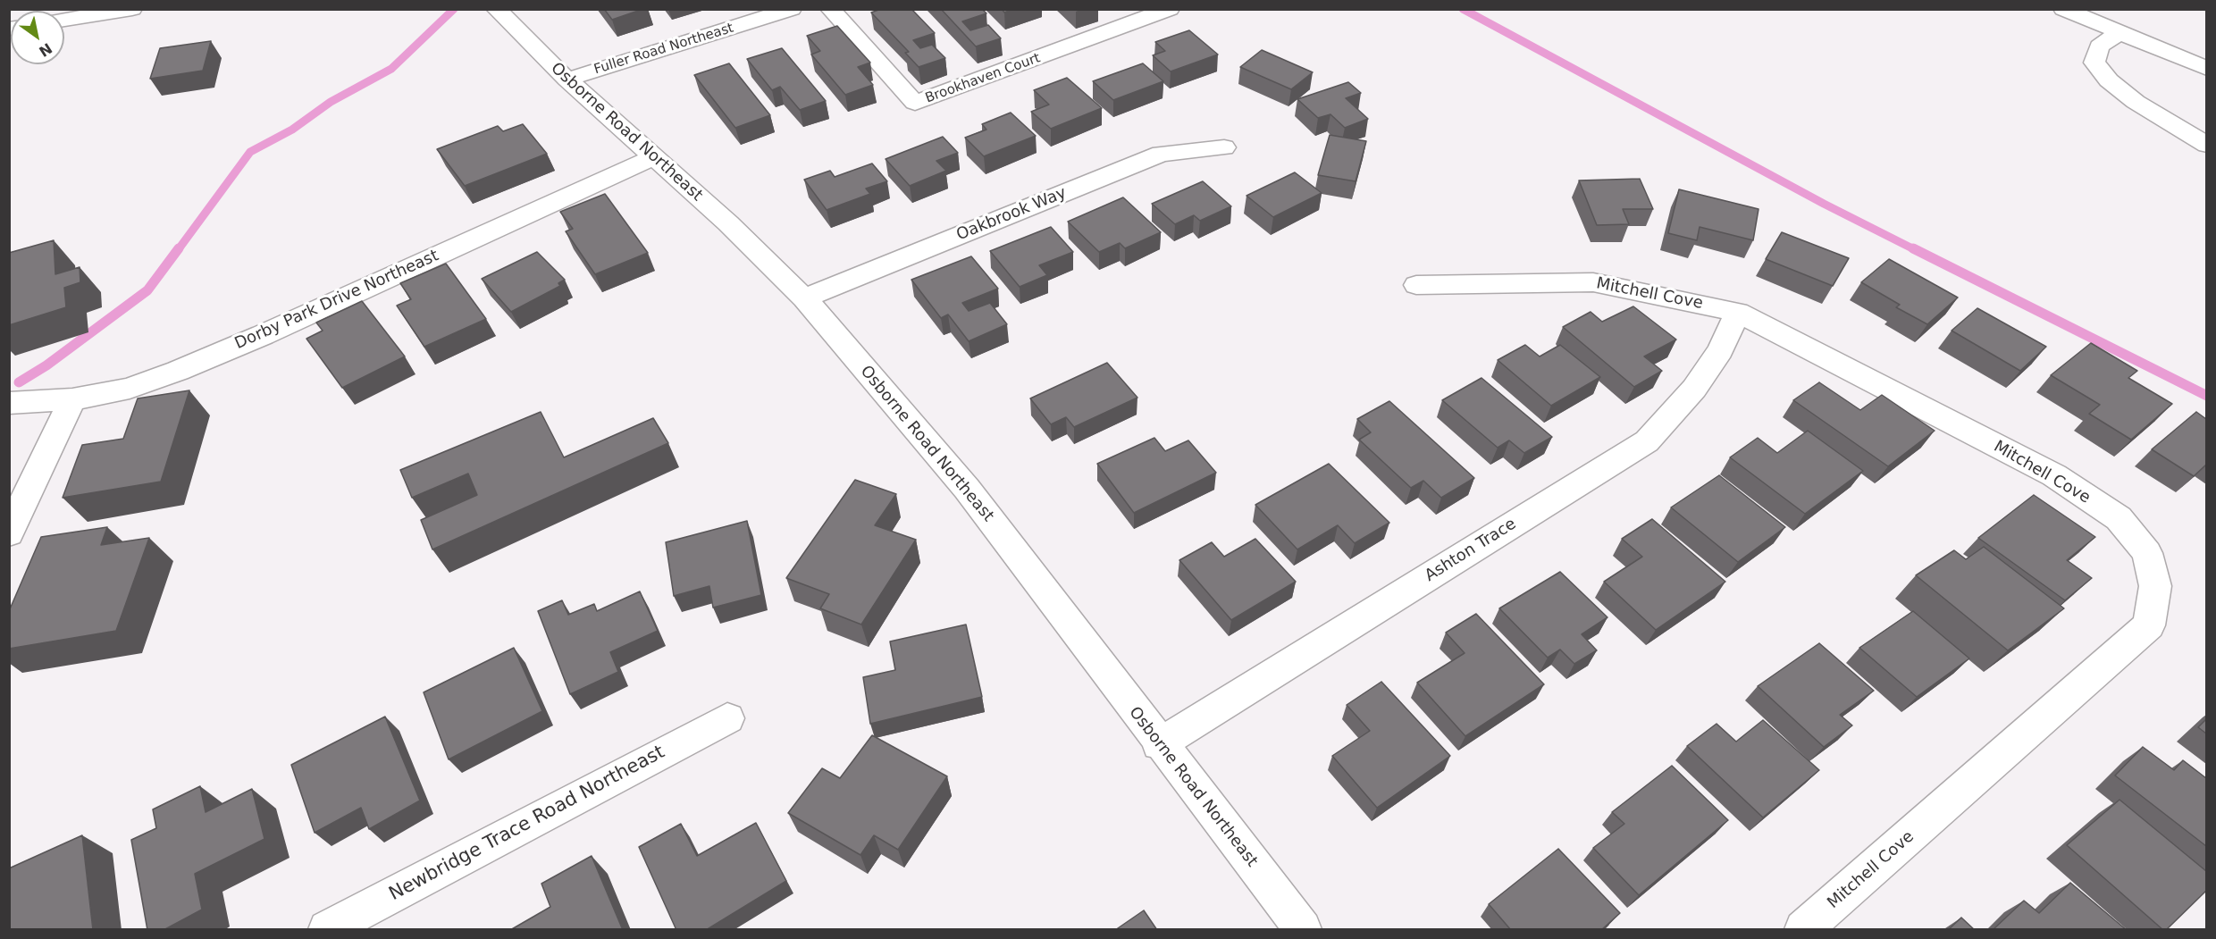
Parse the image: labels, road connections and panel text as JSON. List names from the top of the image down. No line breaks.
{"streets":{"street":["Fuller Road Northeast","Brookhaven Court","Osborne Road Northeast","Oakbrook Way","Mitchell Cove","Dorby Park Drive Northeast","Ashton Trace","Newbridge Trace Road Northeast"]},"crossings":[["Fuller Road Northeast","Osborne Road Northeast"],["Osborne Road Northeast","Oakbrook Way"],["Osborne Road Northeast","Dorby Park Drive Northeast"],["Osborne Road Northeast","Ashton Trace"],["Mitchell Cove","Ashton Trace"]],"north":"bottom right"}
